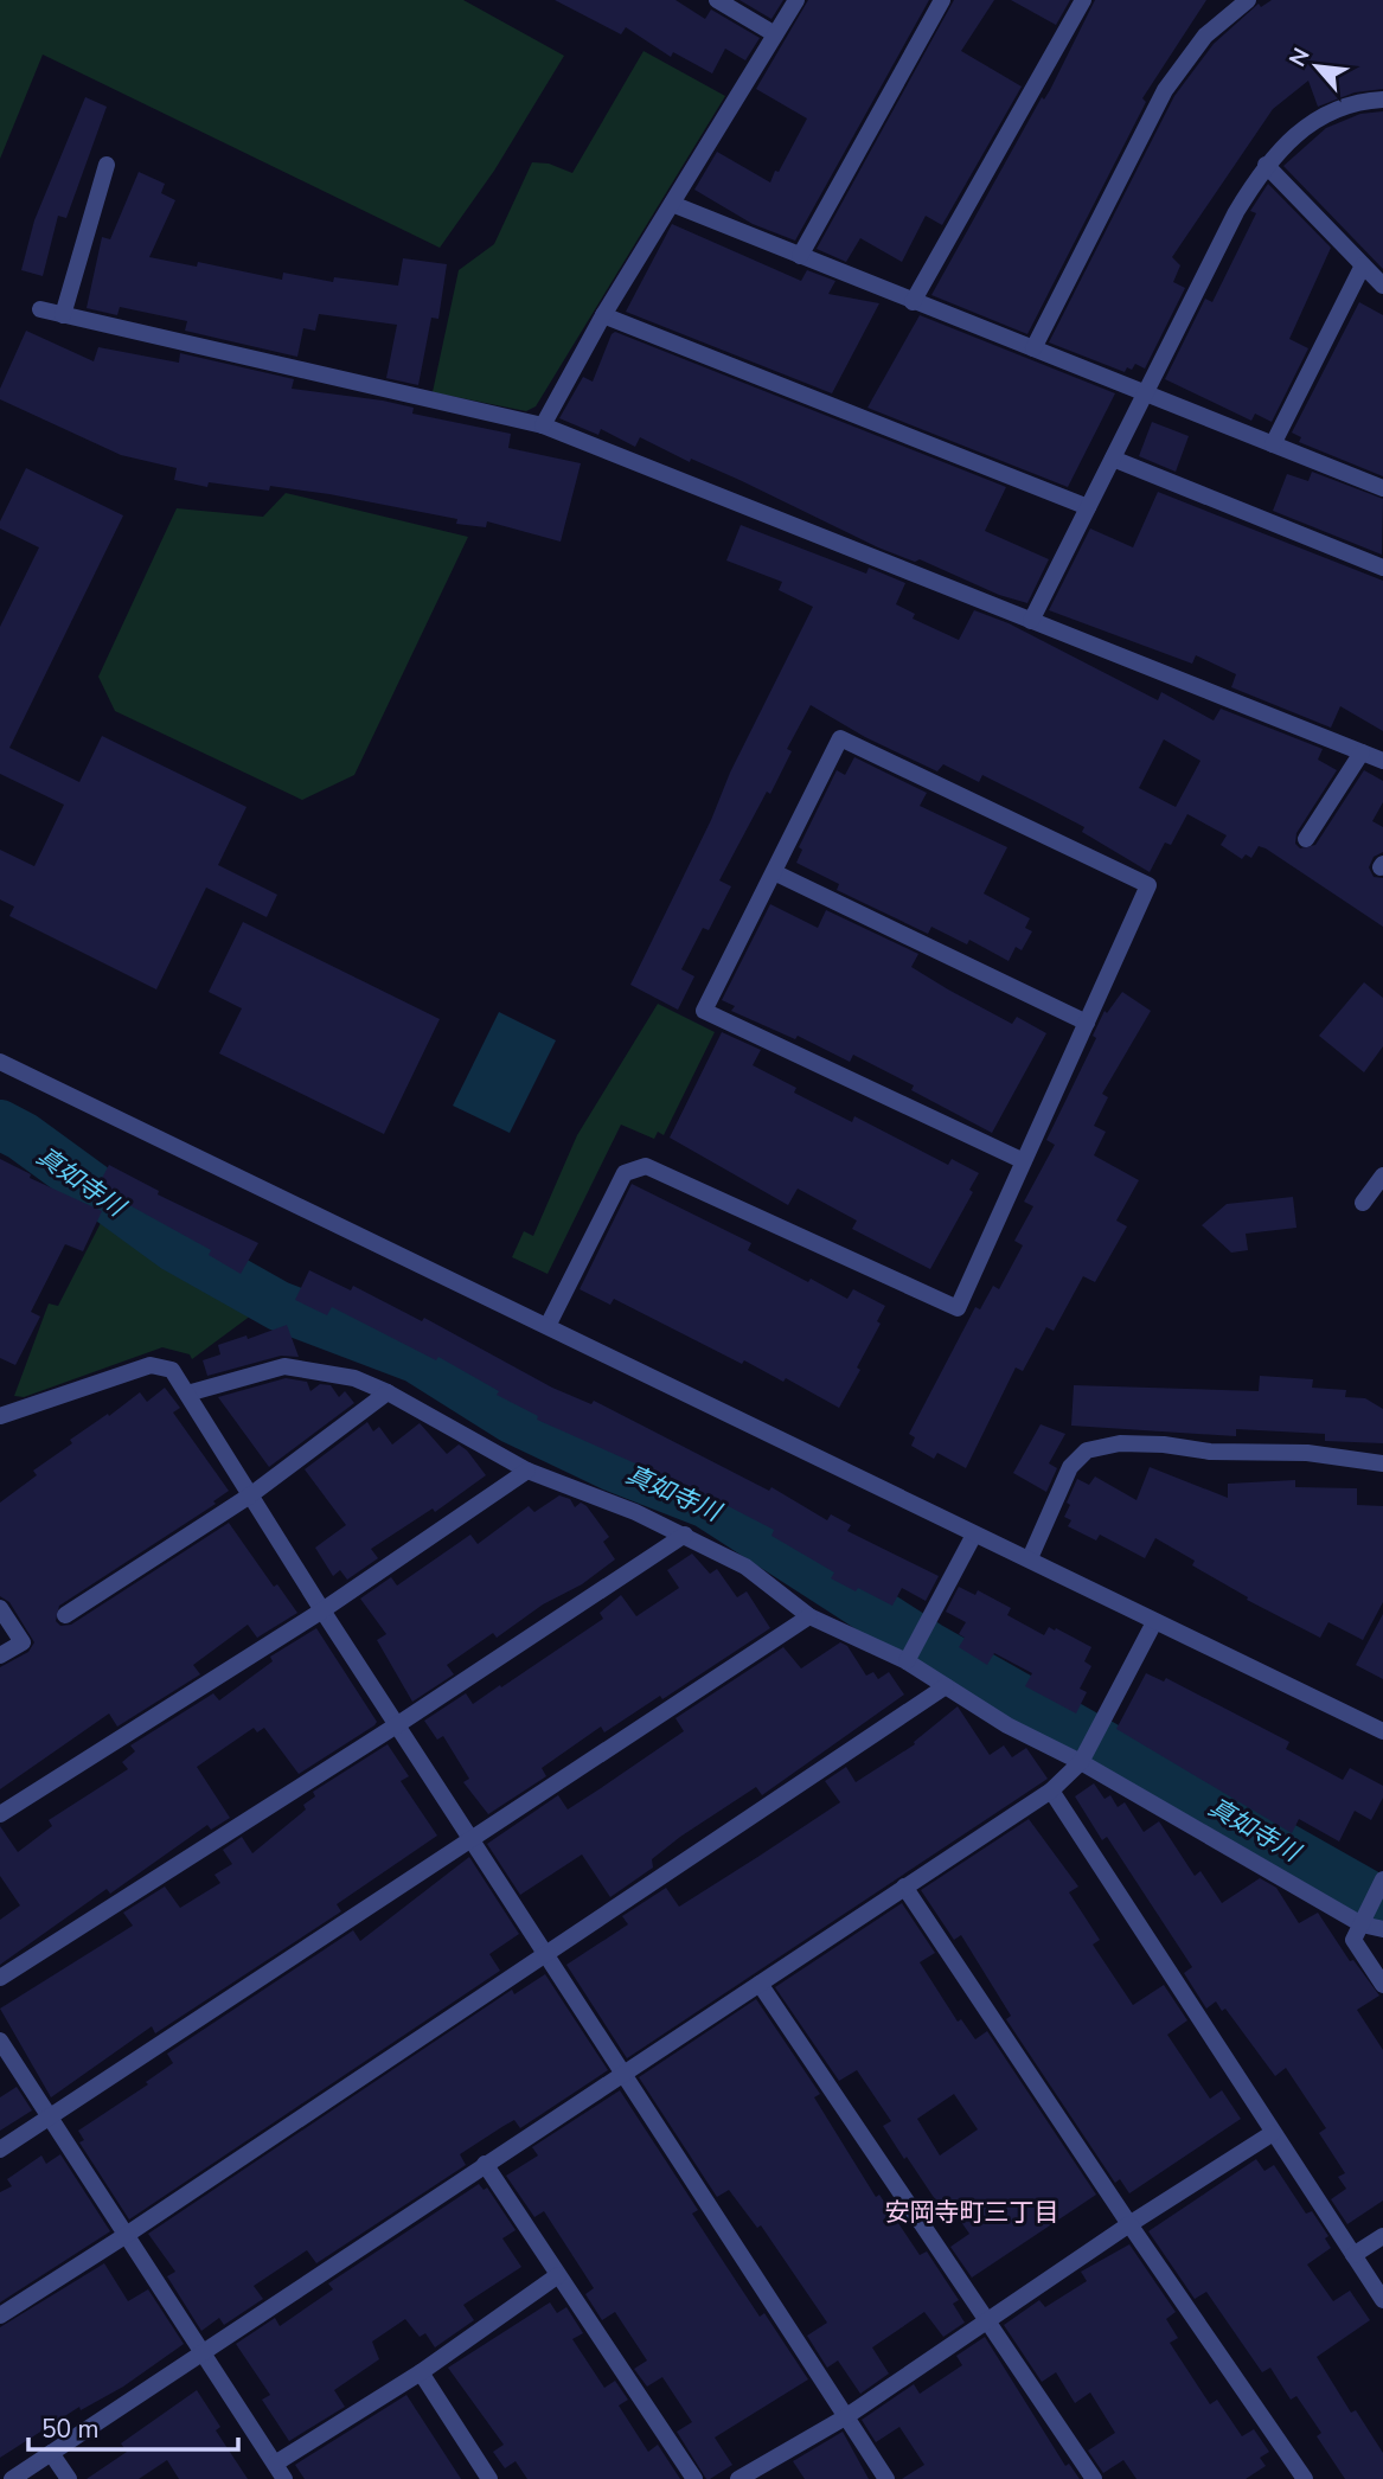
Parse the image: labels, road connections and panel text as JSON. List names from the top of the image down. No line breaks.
{"districts":["安岡寺町三丁目"],"water":["真如寺川"],"scale_bar":"50 m","north":"top left"}
